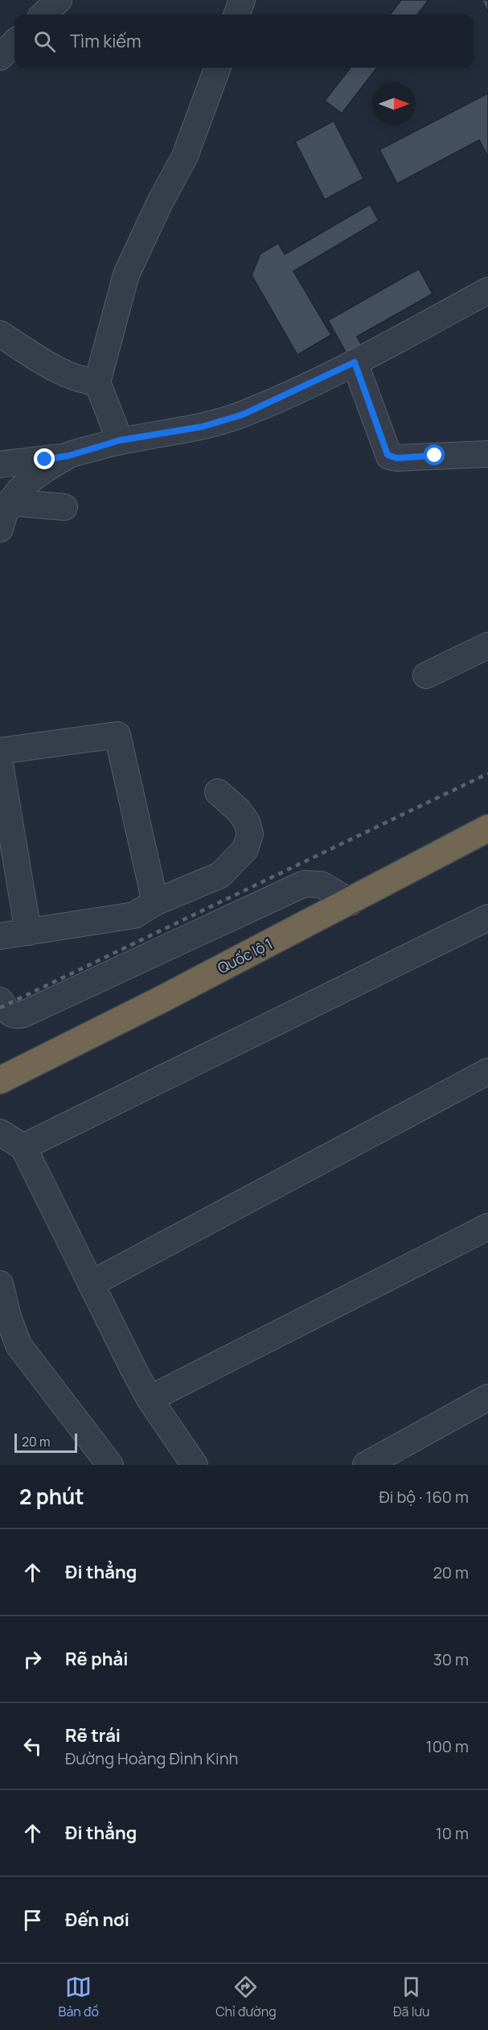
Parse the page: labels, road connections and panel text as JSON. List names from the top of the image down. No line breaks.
{"streets":{"highway":["Quốc lộ 1"]},"scale_bar":"20 m","north":"right","page":{"search":"Tìm kiếm","scale":"20 m","heading":["2 phút","Đi bộ · 160 m"],"list":[["Đi thẳng","20 m"],["Rẽ phải","30 m"],["Rẽ trái","Đường Hoàng Đình Kinh","100 m"],["Đi thẳng","10 m"],"Đến nơi"],"nav":["Bản đồ","Chỉ đường","Đã lưu"]}}
